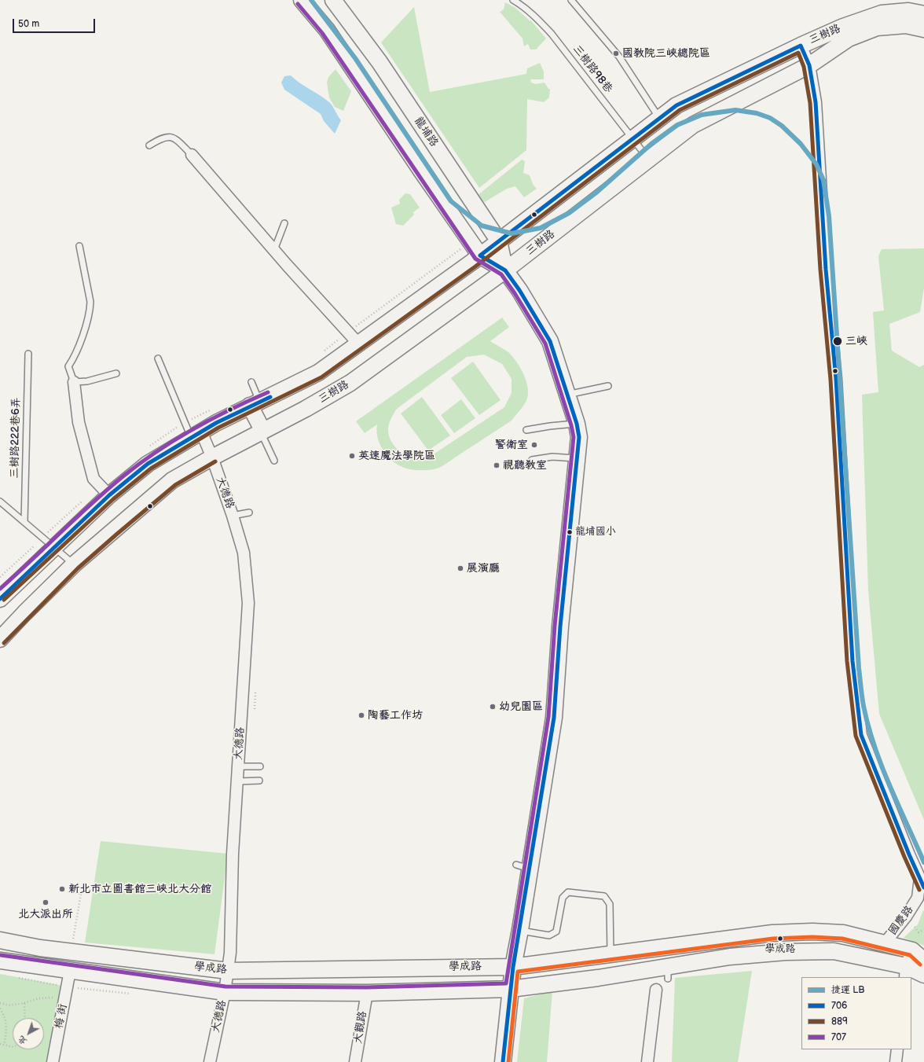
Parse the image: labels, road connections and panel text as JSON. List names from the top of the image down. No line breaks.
{"streets":{"street":["三樹路","龍埔路","大德路","國慶路","學成路","梅 街","大觀路"],"lane":["三樹路98巷","三樹路222巷6弄"]},"crossings":[["三樹路","三樹路98巷"],["三樹路","龍埔路"],["三樹路","大德路"],["三樹路","國慶路"],["大德路","學成路"],["國慶路","學成路"],["學成路","梅 街"],["學成路","大觀路"]],"places":["國教院三峽總院區","三峽","警衛室","英速魔法學院區","視聽教室","龍埔國小","展演廳","幼兒園區","陶藝工作坊","新北市立圖書館三峽北大分館","北大派出所","學成路"],"lines":["metro line LB","transit line 707","transit line 706","transit line 889"],"legend":["捷運 LB","706","889","707"],"scale_bar":"50 m","north":"bottom left"}
